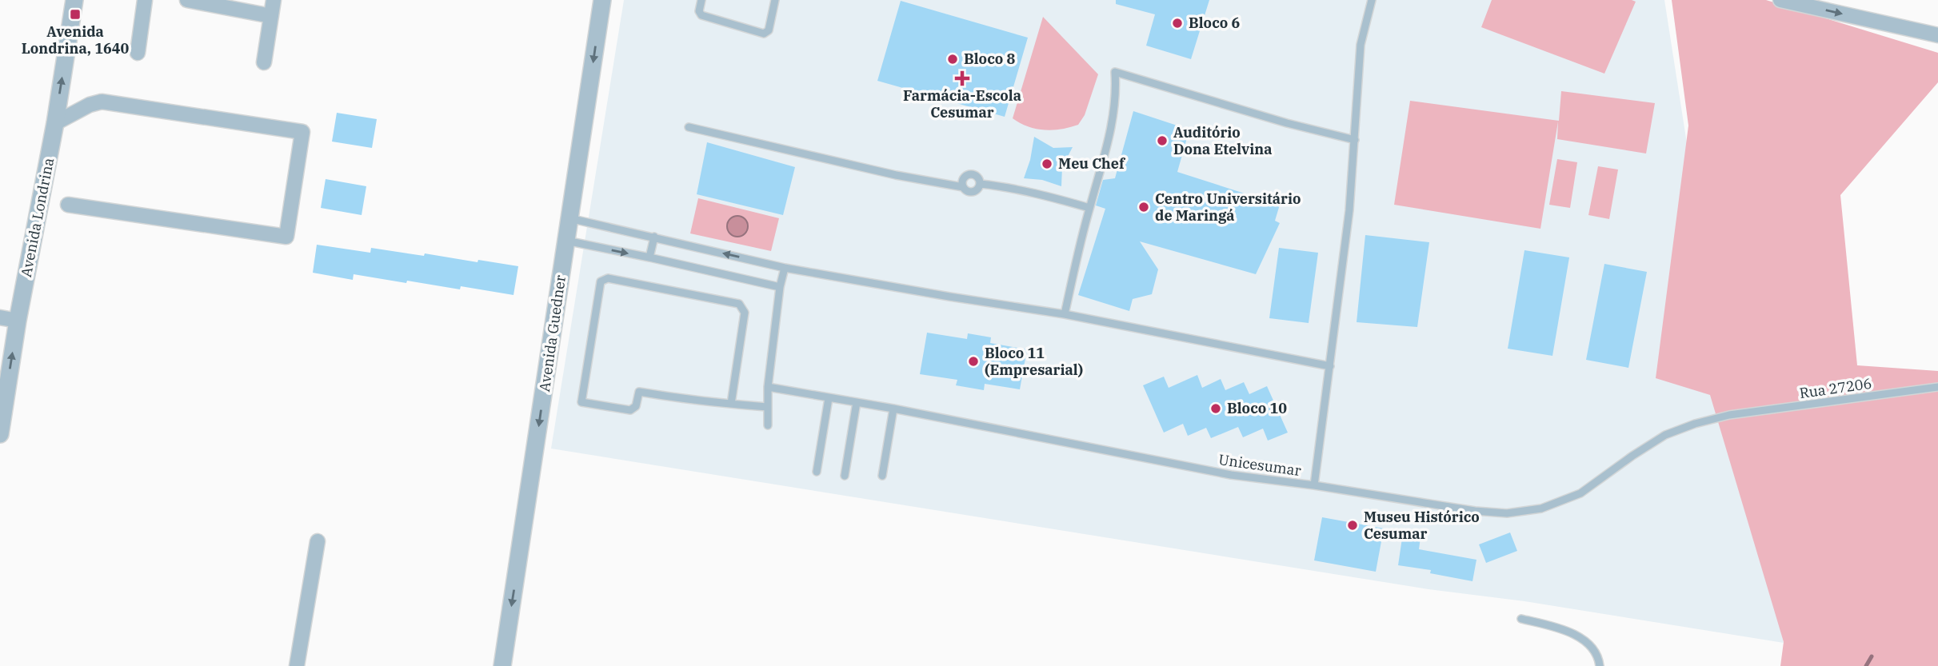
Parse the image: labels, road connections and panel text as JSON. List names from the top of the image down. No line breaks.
{"streets":{"street":["Avenida Londrina","Avenida Guedner"],"lane":["Rua 27206","Unicesumar"]},"crossings":[["Rua 27206","Unicesumar"]],"one_way":["Avenida Londrina","Avenida Guedner"],"places":{"transit":["Avenida Londrina, 1640"],"other":["Bloco 6","Bloco 8","Auditório Dona Etelvina","Meu Chef","Centro Universitário de Maringá","Bloco 11 (Empresarial)","Bloco 10","Museu Histórico Cesumar"],"health":["Farmácia-Escola Cesumar"]}}
